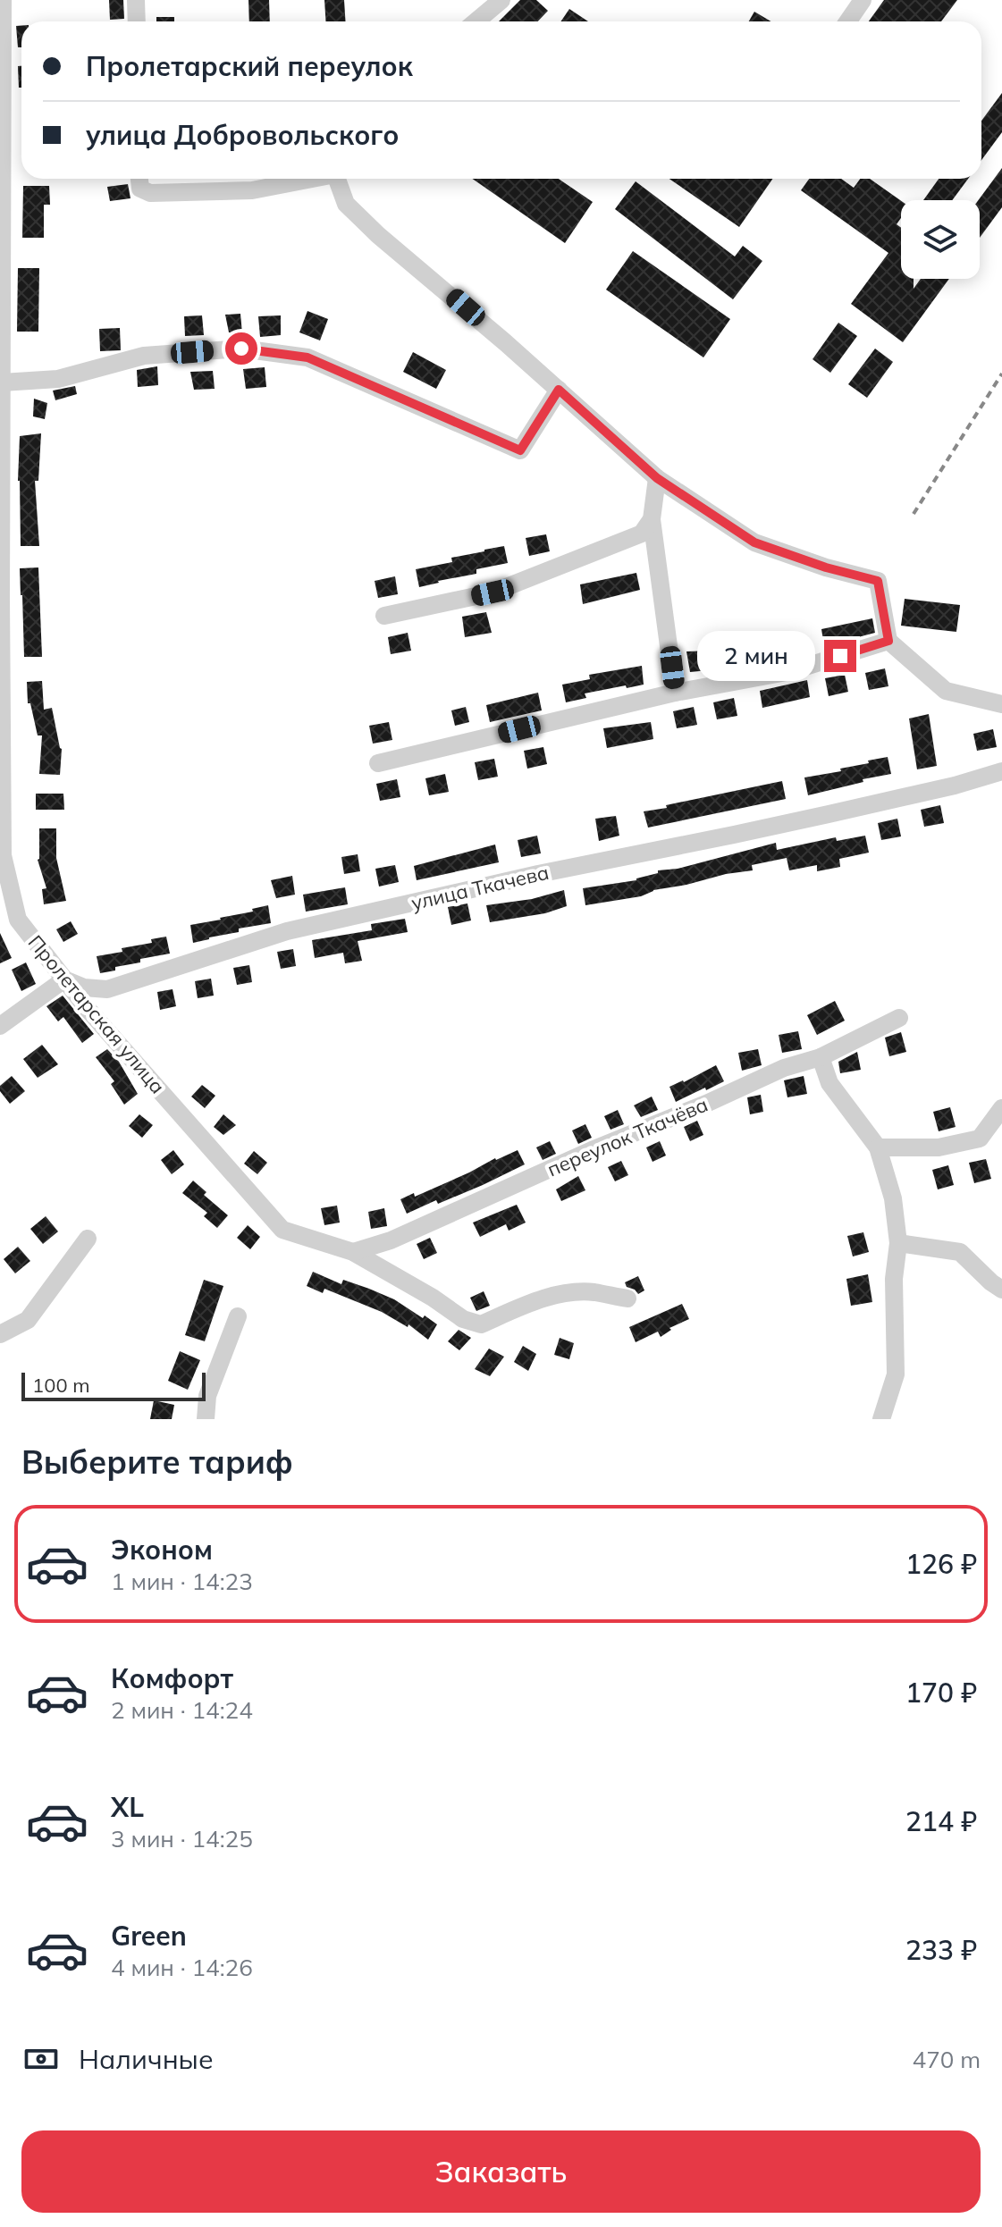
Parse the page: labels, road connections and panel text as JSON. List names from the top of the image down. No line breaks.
{"streets":{"street":["улица Ткачева","Пролетарская улица","переулок Ткачёва"]},"crossings":[["улица Ткачева","Пролетарская улица"],["Пролетарская улица","переулок Ткачёва"]],"scale_bar":"100 m","page":{"banner":["Пролетарский переулок","улица Добровольского"],"bubble":"2 мин","scale":"100 m","heading":"Выберите тариф","list":[{"name":"Эконом","note":"1 мин · 14:23","value":"126 ₽"},{"name":"Комфорт","note":"2 мин · 14:24","value":"170 ₽"},{"name":"XL","note":"3 мин · 14:25","value":"214 ₽"},{"name":"Green","note":"4 мин · 14:26","value":"233 ₽"}],"pay":["Наличные","470 m"],"buttons":"Заказать"}}
